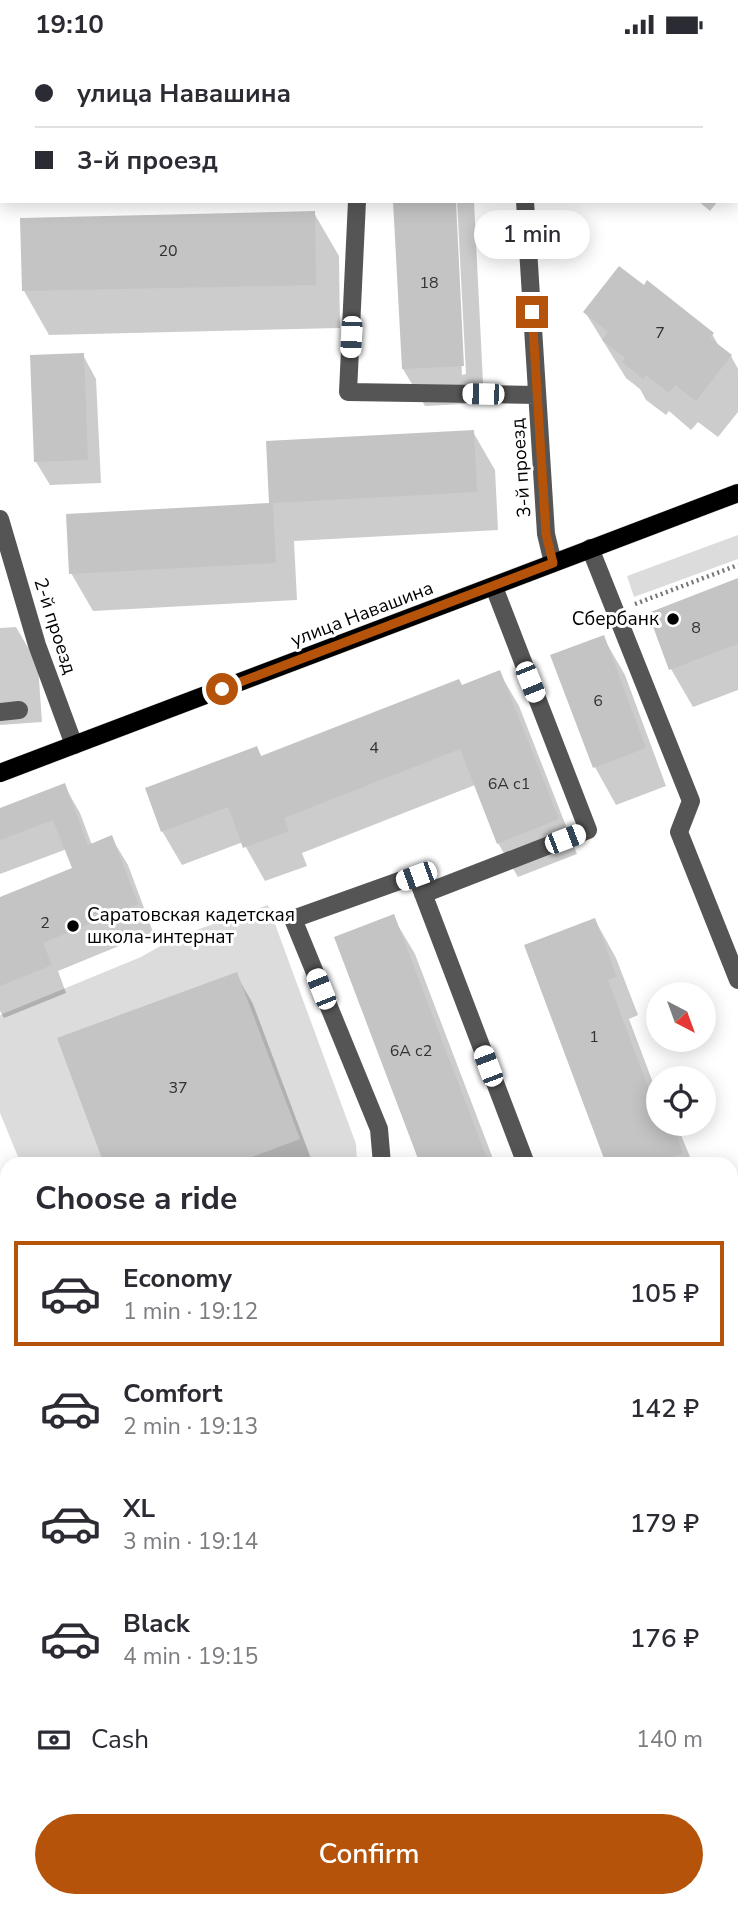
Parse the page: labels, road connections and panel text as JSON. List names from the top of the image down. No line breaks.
{"streets":{"main road":["улица Навашина"],"street":["3-й проезд","2-й проезд"]},"crossings":[["3-й проезд","улица Навашина"],["улица Навашина","2-й проезд"]],"places":["Сбербанк","Саратовская кадетская школа-интернат"],"house_numbers":["20","18","7","8","6","4","6А с1","2","1","6А с2","37"],"north":"bottom right","page":{"status":"19:10","banner":["улица Навашина","3-й проезд"],"bubble":"1 min","heading":"Choose a ride","list":[{"name":"Economy","note":"1 min · 19:12","value":"105 ₽"},{"name":"Comfort","note":"2 min · 19:13","value":"142 ₽"},{"name":"XL","note":"3 min · 19:14","value":"179 ₽"},{"name":"Black","note":"4 min · 19:15","value":"176 ₽"}],"pay":["Cash","140 m"],"buttons":"Confirm"}}
